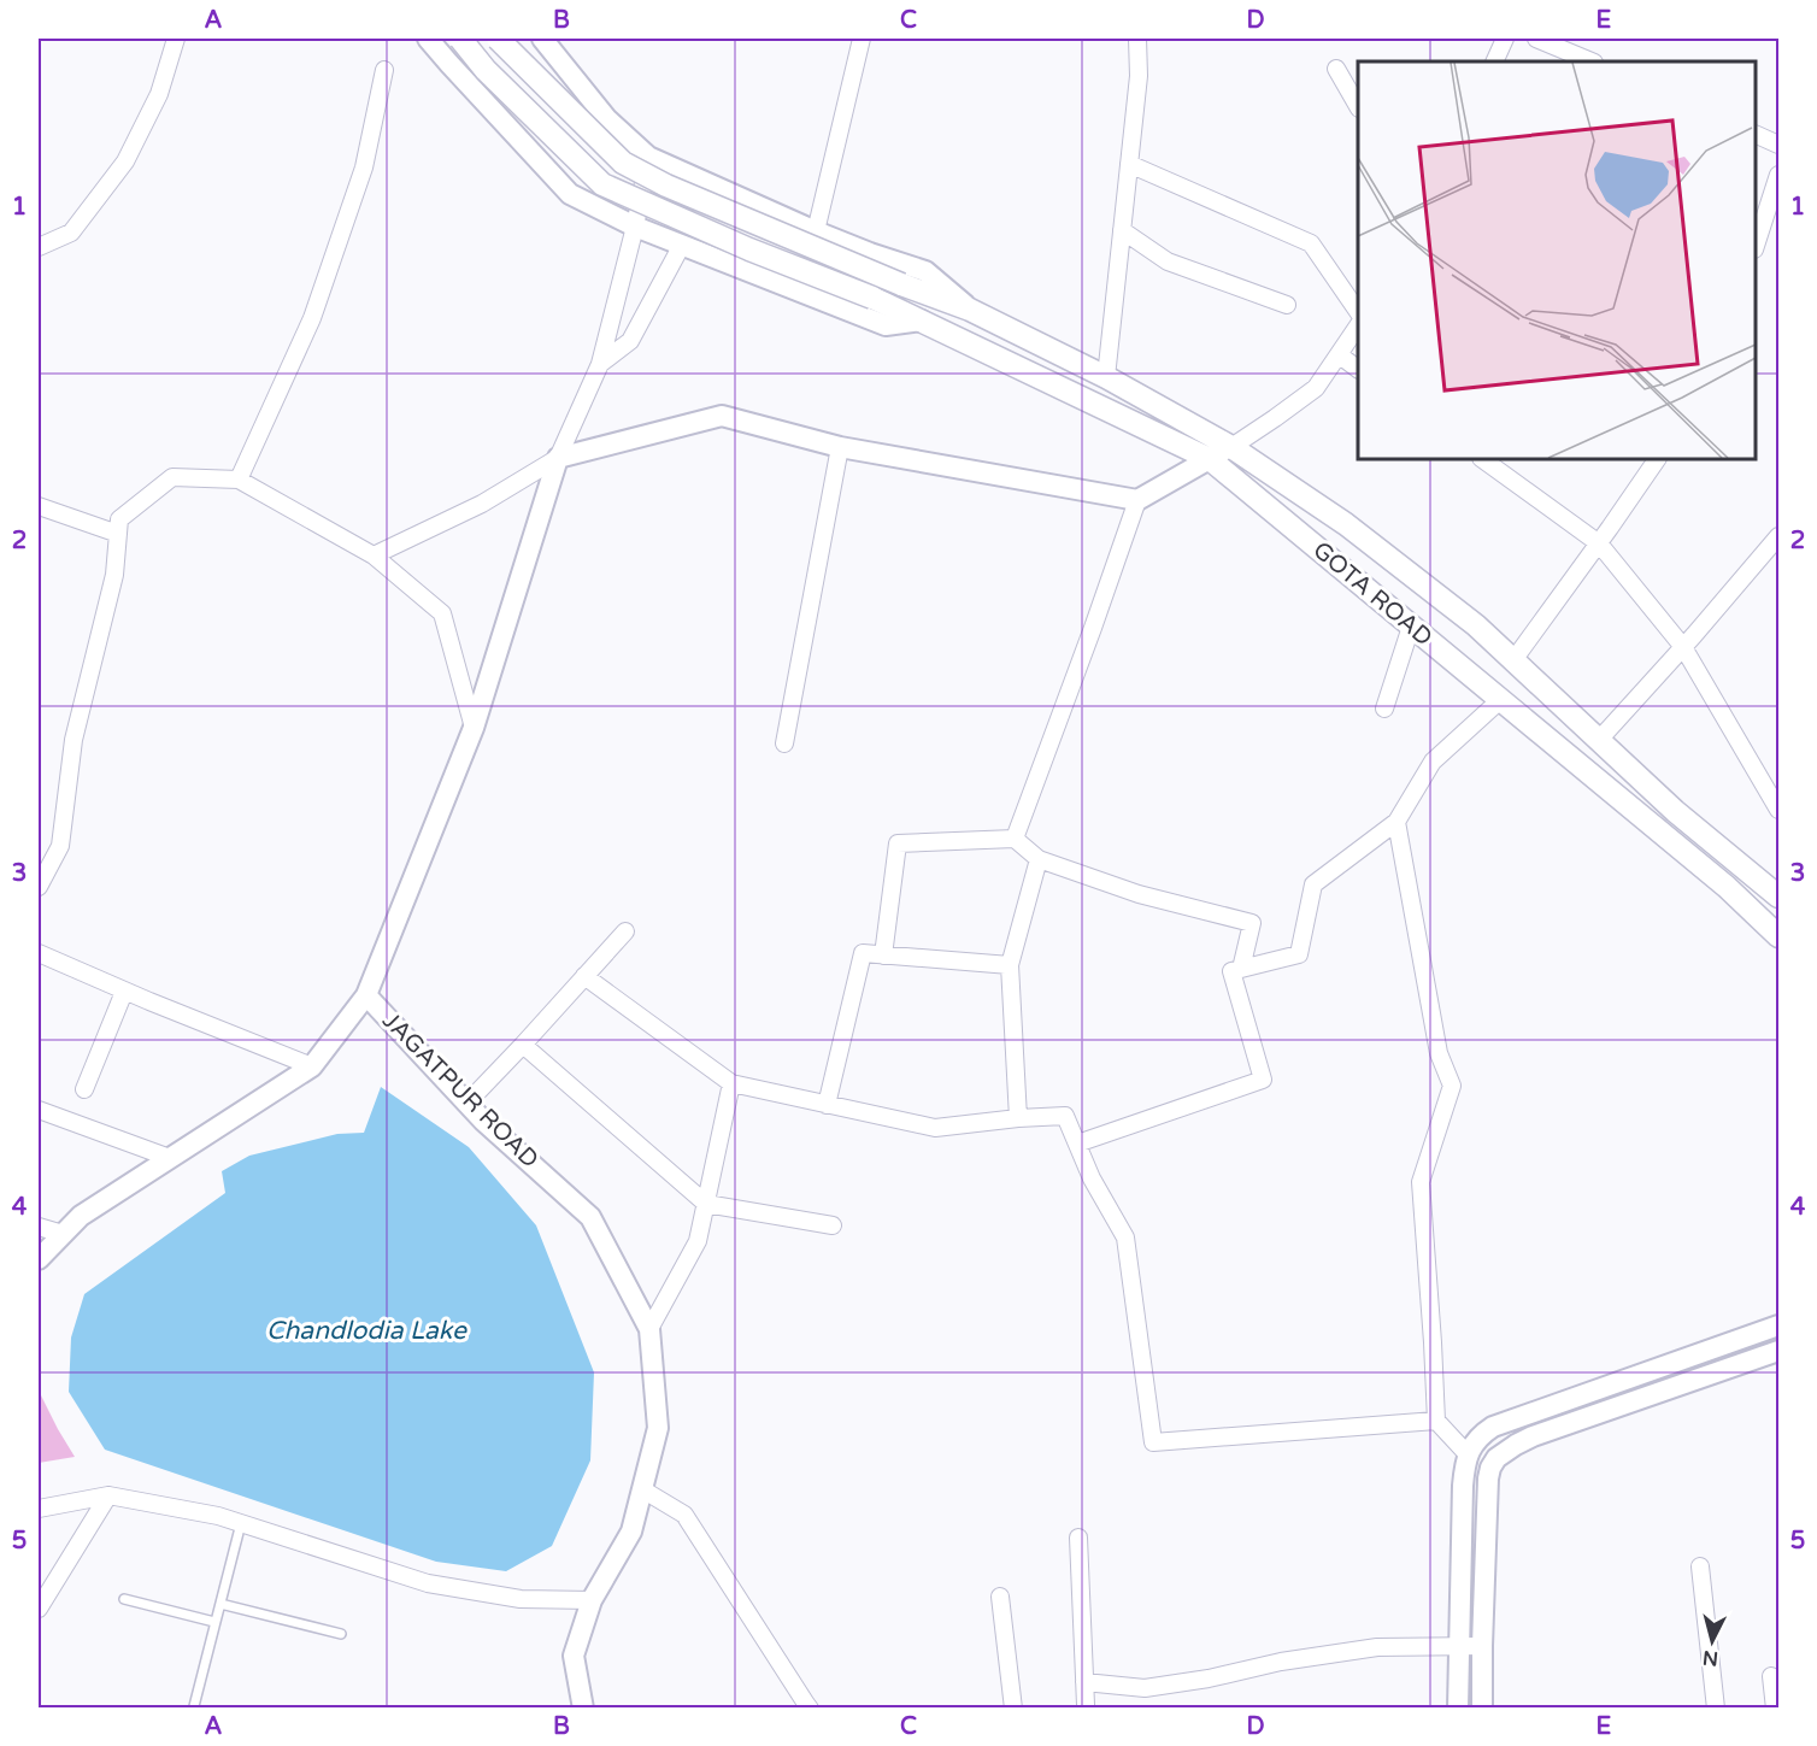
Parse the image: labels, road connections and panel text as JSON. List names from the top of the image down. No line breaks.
{"streets":{"main road":["GOTA ROAD"],"street":["JAGATPUR ROAD"]},"water":["Chandlodia Lake"],"north":"bottom","grid":{"columns":["A","B","C","D","E"],"rows":["1","2","3","4","5"]}}
